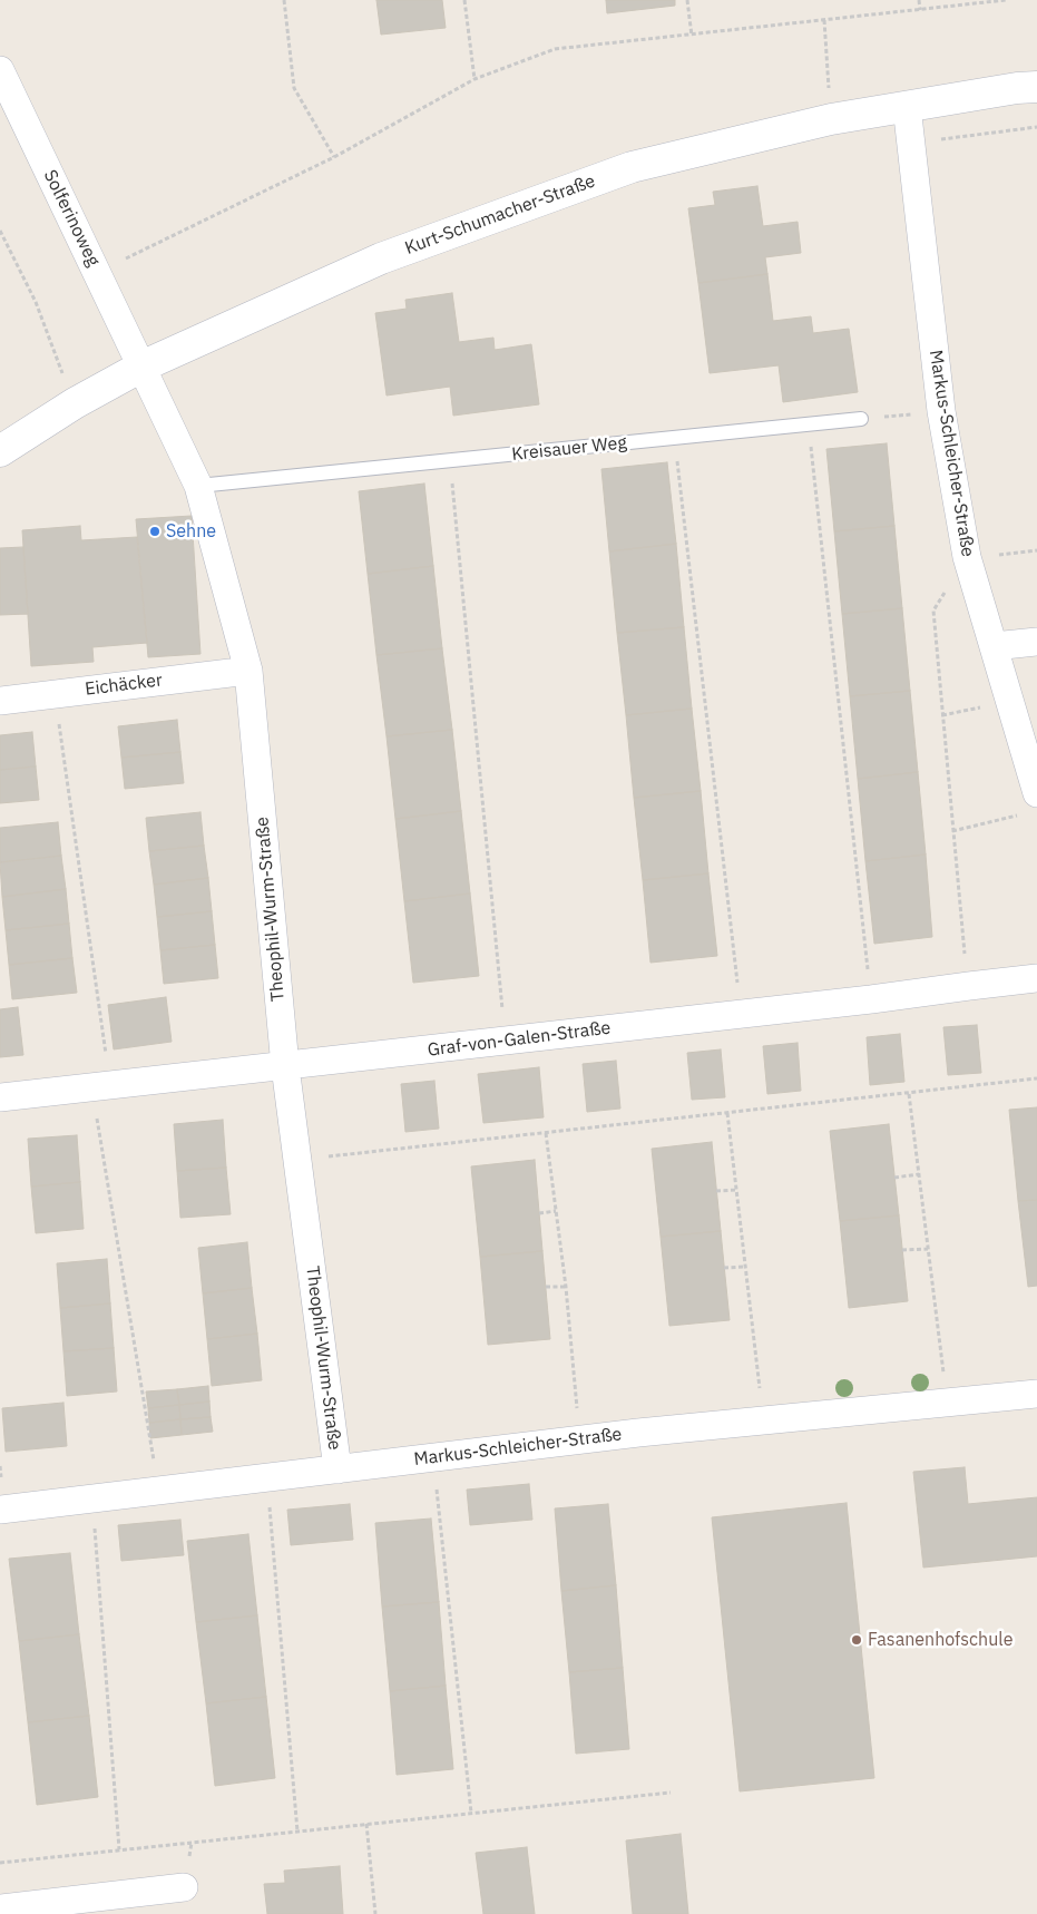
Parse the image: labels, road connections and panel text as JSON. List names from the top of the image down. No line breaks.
{"streets":{"street":["Kurt-Schumacher-Straße","Solferinoweg","Markus-Schleicher-Straße","Eichäcker","Theophil-Wurm-Straße","Graf-von-Galen-Straße"],"lane":["Kreisauer Weg"]},"crossings":[["Kurt-Schumacher-Straße","Solferinoweg"],["Kurt-Schumacher-Straße","Markus-Schleicher-Straße"],["Kurt-Schumacher-Straße","Theophil-Wurm-Straße"],["Solferinoweg","Theophil-Wurm-Straße"],["Kreisauer Weg","Theophil-Wurm-Straße"],["Markus-Schleicher-Straße","Theophil-Wurm-Straße"],["Eichäcker","Theophil-Wurm-Straße"],["Theophil-Wurm-Straße","Graf-von-Galen-Straße"]],"places":["Sehne","Fasanenhofschule"]}
